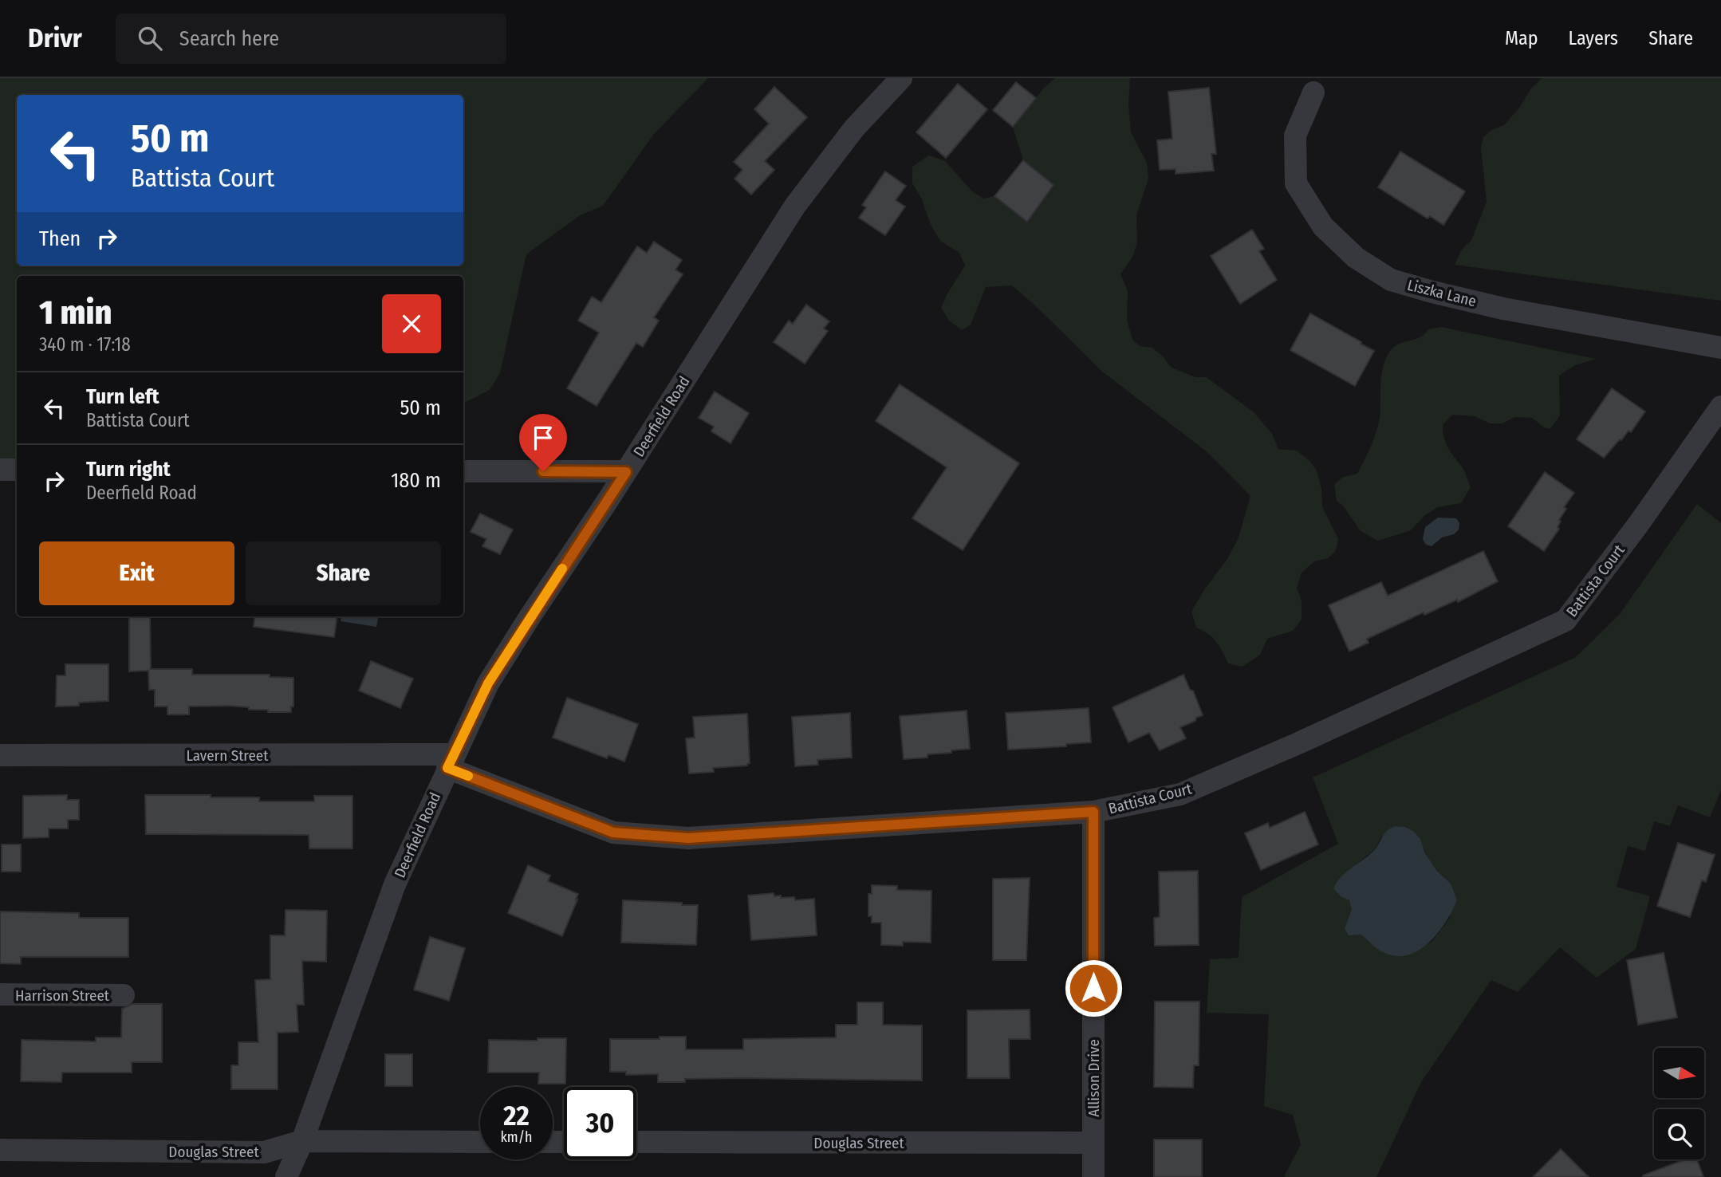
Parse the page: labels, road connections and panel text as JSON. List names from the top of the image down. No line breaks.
{"streets":{"street":["Liszka Lane","Deerfield Road","Battista Court","Lavern Street","Harrison Street","Allison Drive","Douglas Street"]},"crossings":[["Deerfield Road","Battista Court"],["Deerfield Road","Lavern Street"],["Deerfield Road","Douglas Street"],["Battista Court","Lavern Street"],["Battista Court","Allison Drive"],["Allison Drive","Douglas Street"]],"north":"right","page":{"header":"Drivr","search":"Search here","nav":["Map","Layers","Share"],"turn":["50 m","Battista Court"],"then":"Then","heading":["1 min","340 m · 17:18"],"list":[{"name":"Turn left","note":"Battista Court","value":"50 m"},{"name":"Turn right","note":"Deerfield Road","value":"180 m"}],"buttons":["Exit","Share"],"speed":"22 km/h","limit":"30"}}
